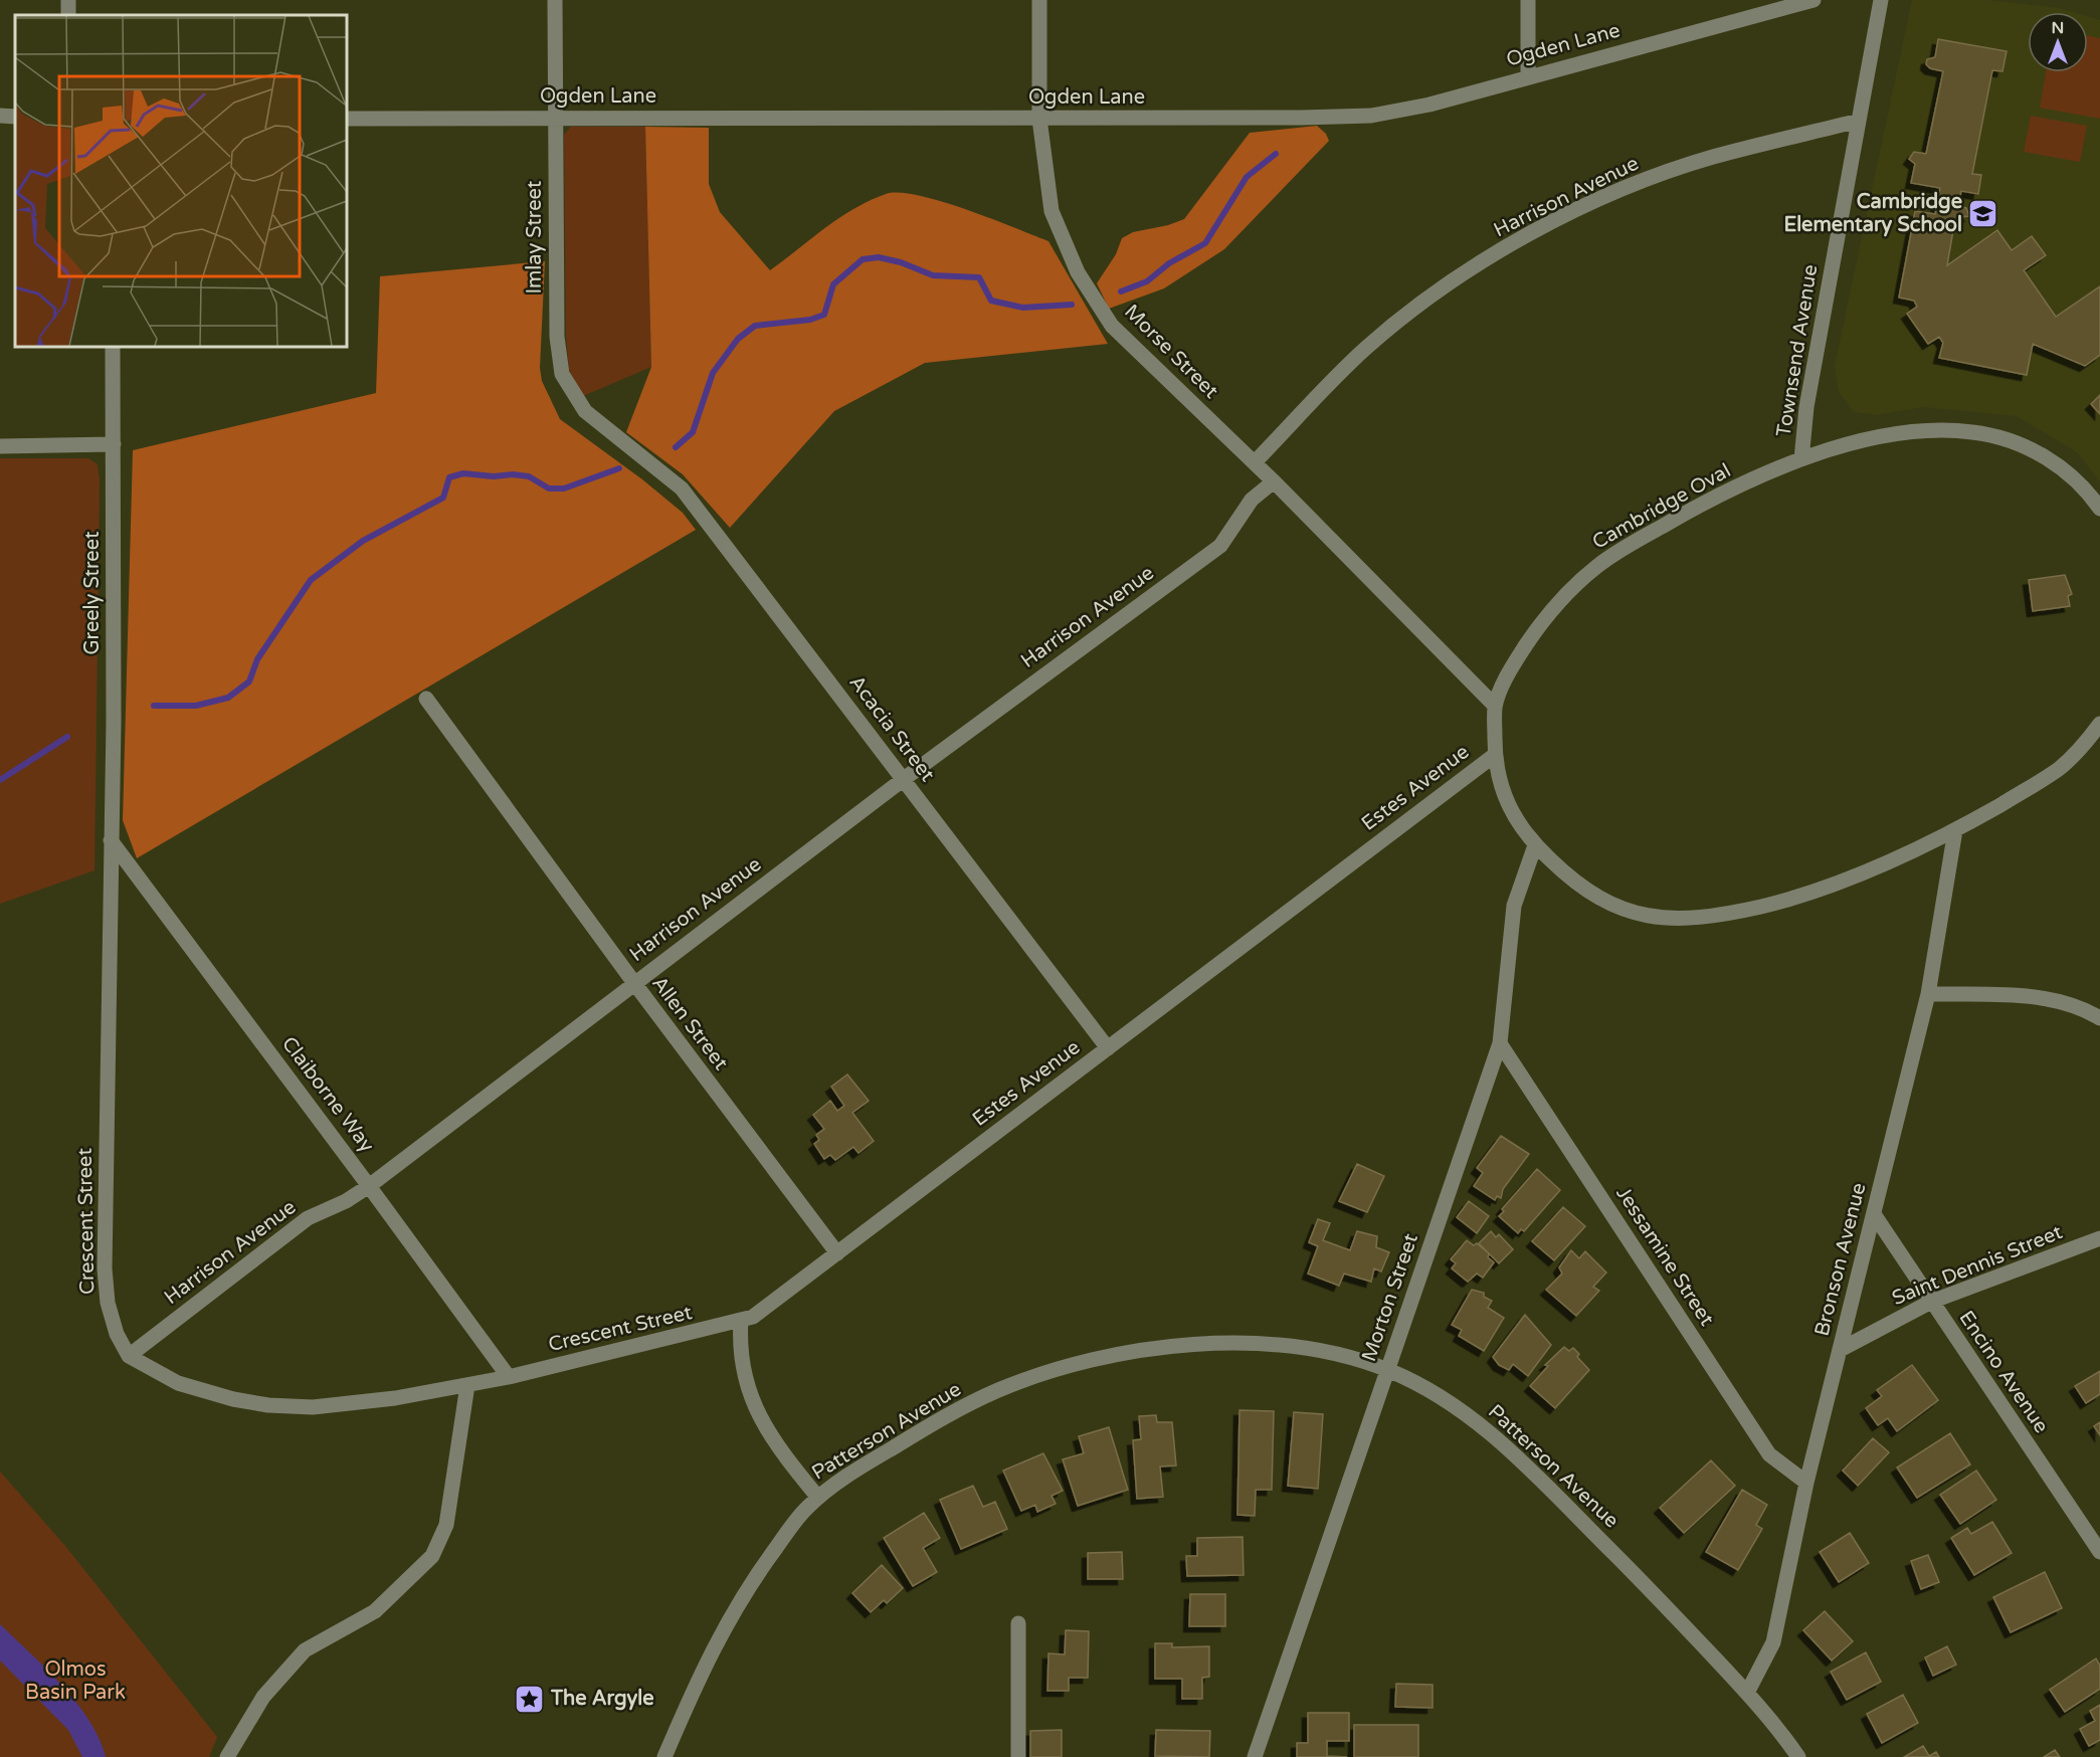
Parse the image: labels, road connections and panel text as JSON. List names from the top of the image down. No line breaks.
{"streets":{"street":["Ogden Lane","Harrison Avenue","Imlay Street","Townsend Avenue","Morse Street","Cambridge Oval","Greely Street","Acacia Street","Estes Avenue","Allen Street","Claiborne Way","Crescent Street","Jessamine Street","Bronson Avenue","Saint Dennis Street","Morton Street","Encino Avenue","Patterson Avenue"]},"crossings":[["Ogden Lane","Imlay Street"],["Ogden Lane","Morse Street"],["Harrison Avenue","Townsend Avenue"],["Harrison Avenue","Morse Street"],["Harrison Avenue","Acacia Street"],["Harrison Avenue","Allen Street"],["Harrison Avenue","Claiborne Way"],["Harrison Avenue","Crescent Street"],["Imlay Street","Acacia Street"],["Townsend Avenue","Cambridge Oval"],["Cambridge Oval","Estes Avenue"],["Cambridge Oval","Bronson Avenue"],["Cambridge Oval","Morton Street"],["Greely Street","Claiborne Way"],["Greely Street","Crescent Street"],["Acacia Street","Estes Avenue"],["Estes Avenue","Allen Street"],["Estes Avenue","Crescent Street"],["Claiborne Way","Crescent Street"],["Jessamine Street","Bronson Avenue"],["Jessamine Street","Morton Street"],["Bronson Avenue","Saint Dennis Street"],["Bronson Avenue","Encino Avenue"],["Bronson Avenue","Patterson Avenue"],["Saint Dennis Street","Encino Avenue"],["Morton Street","Patterson Avenue"]],"parks":["Olmos Basin Park"],"places":{"school or university":["Cambridge Elementary School"],"place":["The Argyle"]},"north":"top"}
